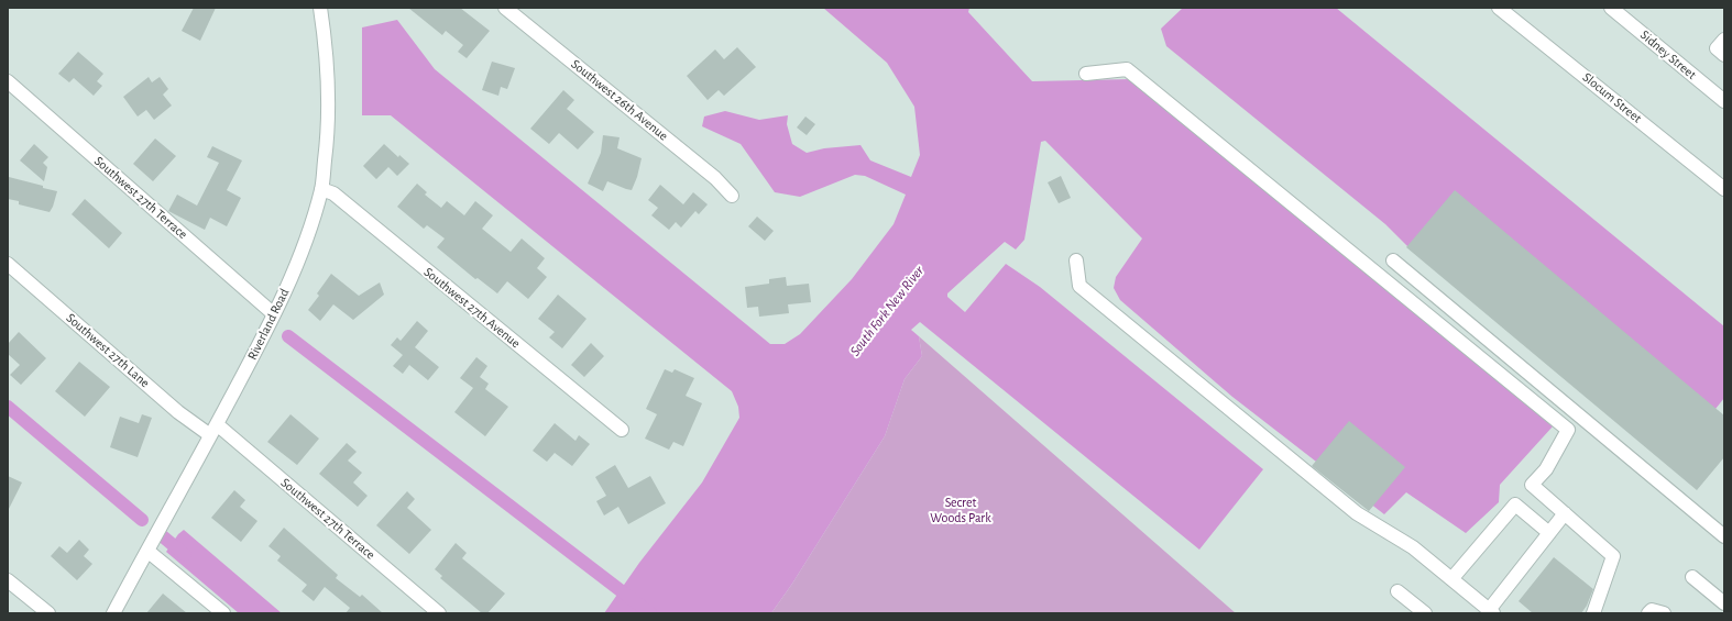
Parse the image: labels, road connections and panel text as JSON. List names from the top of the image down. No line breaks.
{"streets":{"street":["Sidney Street","Slocum Street","Southwest 26th Avenue","Southwest 27th Terrace","Southwest 27th Avenue","Riverland Road","Southwest 27th Lane"]},"crossings":[["Southwest 27th Terrace","Riverland Road"],["Southwest 27th Terrace","Southwest 27th Lane"],["Southwest 27th Avenue","Riverland Road"],["Riverland Road","Southwest 27th Lane"]],"water":["South Fork New River"],"parks":["Secret Woods Park"]}
